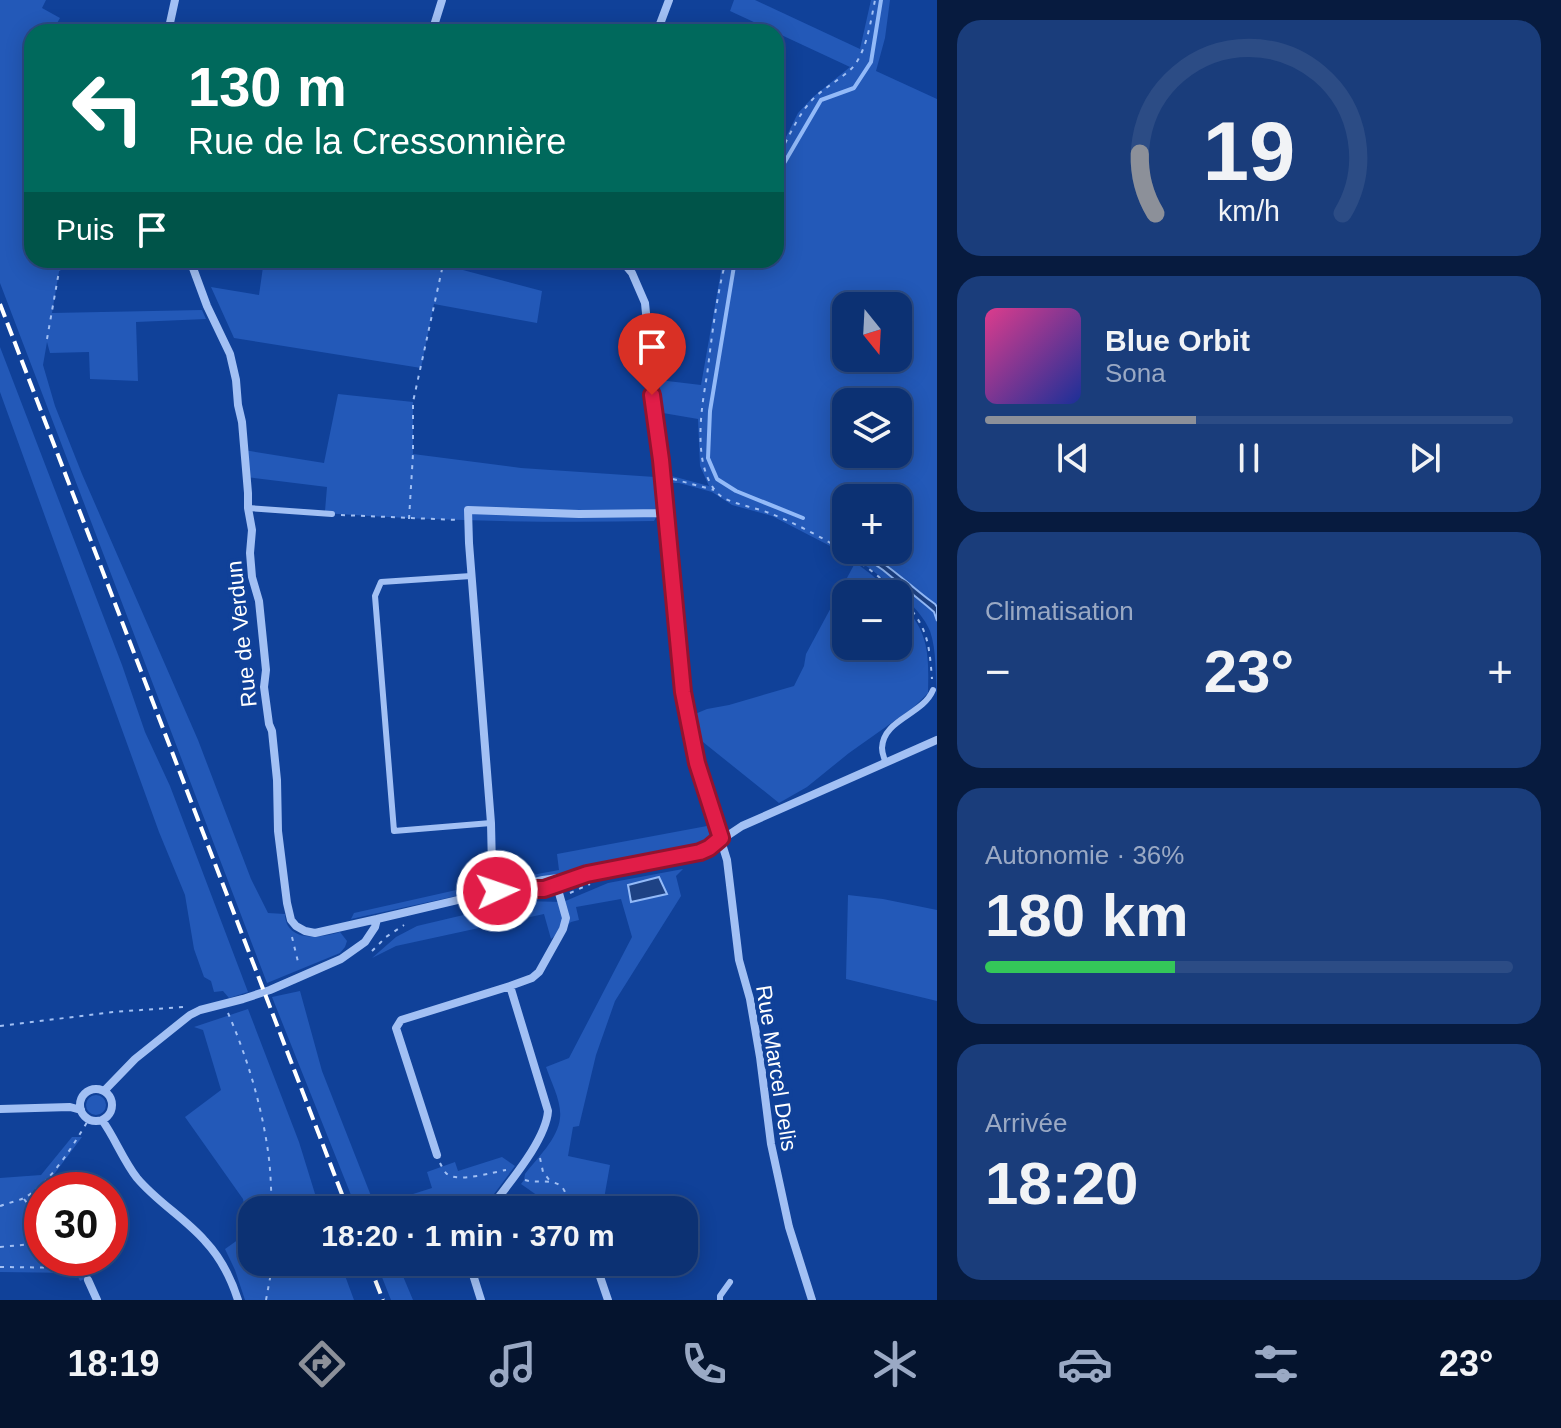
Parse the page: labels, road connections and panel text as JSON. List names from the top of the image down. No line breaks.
{"streets":{"street":["Rue de Verdun","Rue Marcel Delis"]},"north":"bottom","page":{"turn":["130 m","Rue de la Cressonnière"],"then":"Puis","map_buttons":["+","−"],"song":["Blue Orbit","Sona"],"tile":["Climatisation",["Autonomie · 36%","180 km"],["Arrivée","18:20"]],"heat":["−","23°","+"],"limit":"30","trip":"18:20 · 1 min · 370 m","tabs":["18:19","23°"],"gauge":["19","km/h"]}}
